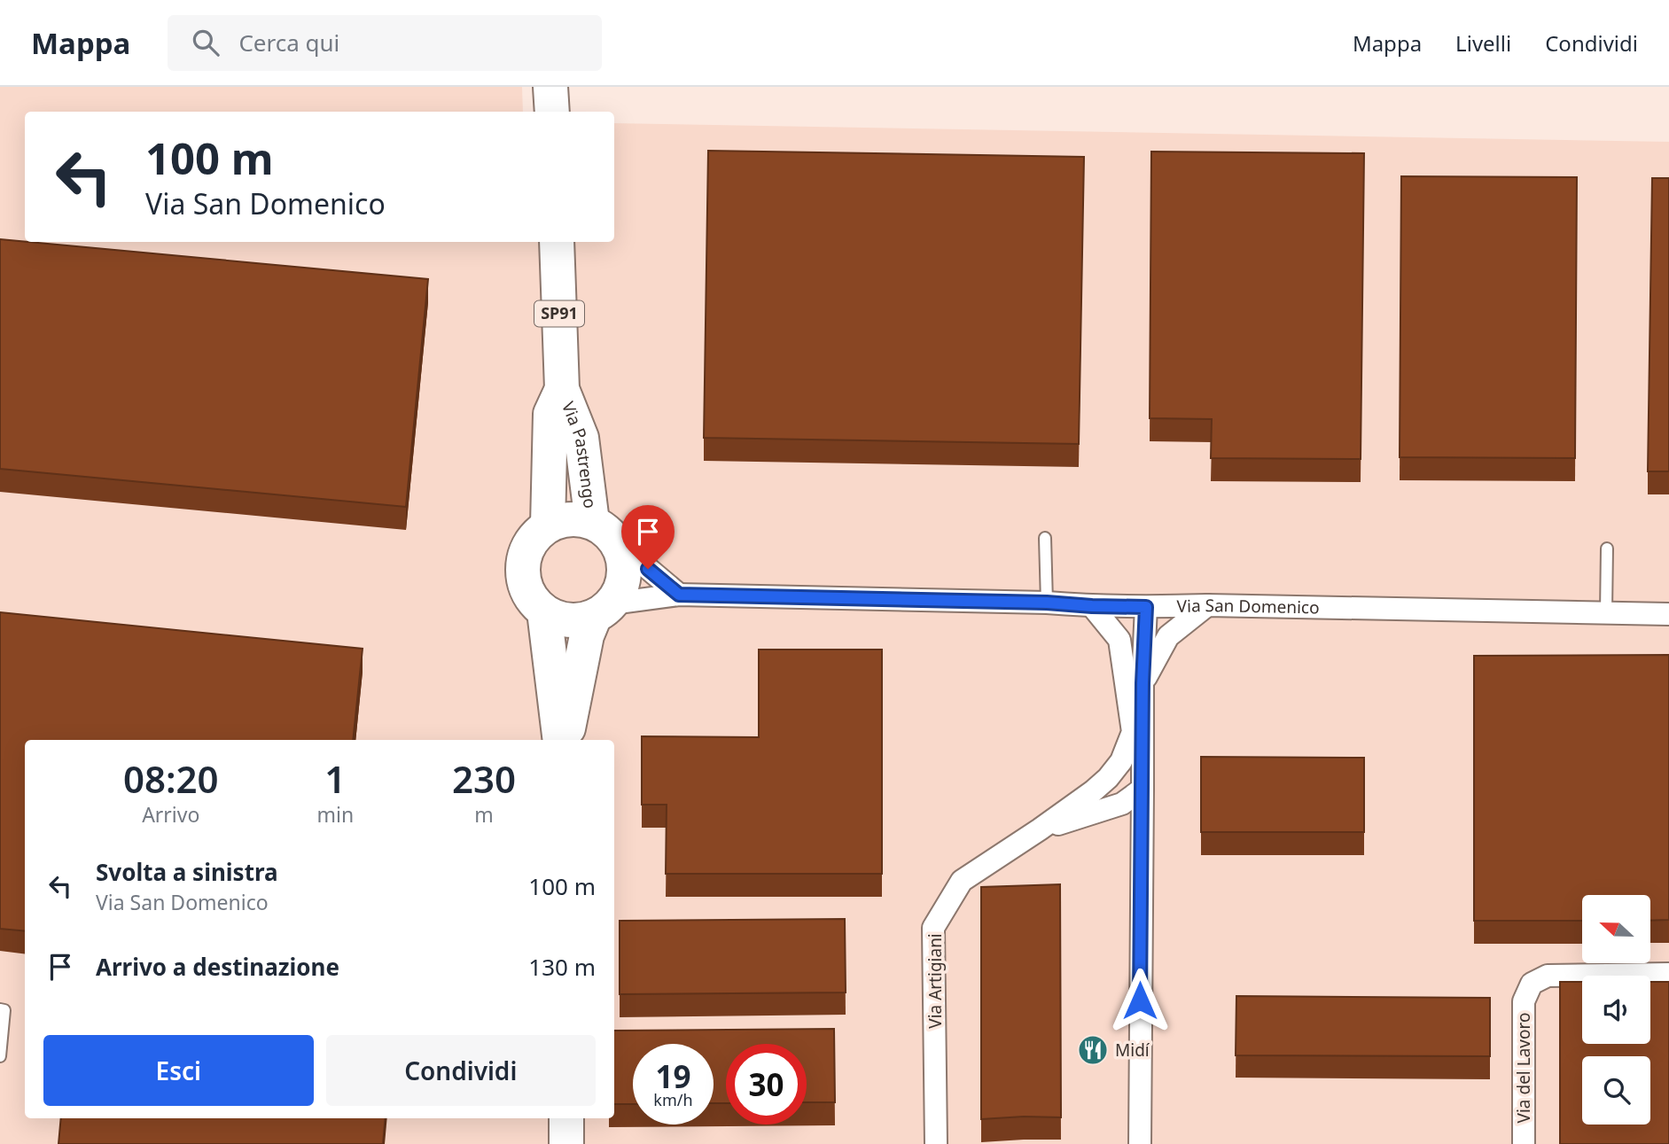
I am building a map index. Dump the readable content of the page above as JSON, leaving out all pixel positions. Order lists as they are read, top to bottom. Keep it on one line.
{"streets":{"main road":["SP91","Via Pastrengo"],"street":["Via San Domenico","Via Artigiani","Via del Lavoro"]},"crossings":[["Via Pastrengo","Via San Domenico"],["Via San Domenico","Via Artigiani"]],"places":{"restaurant":["Midí"]},"north":"left","page":{"header":"Mappa","search":"Cerca qui","nav":["Mappa","Livelli","Condividi"],"turn":["100 m","Via San Domenico"],"eta":["08:20","Arrivo","1","min","230","m"],"list":[{"name":"Svolta a sinistra","note":"Via San Domenico","value":"100 m"},{"name":"Arrivo a destinazione","value":"130 m"}],"buttons":["Esci","Condividi"],"speed":"19 km/h","limit":"30"}}
